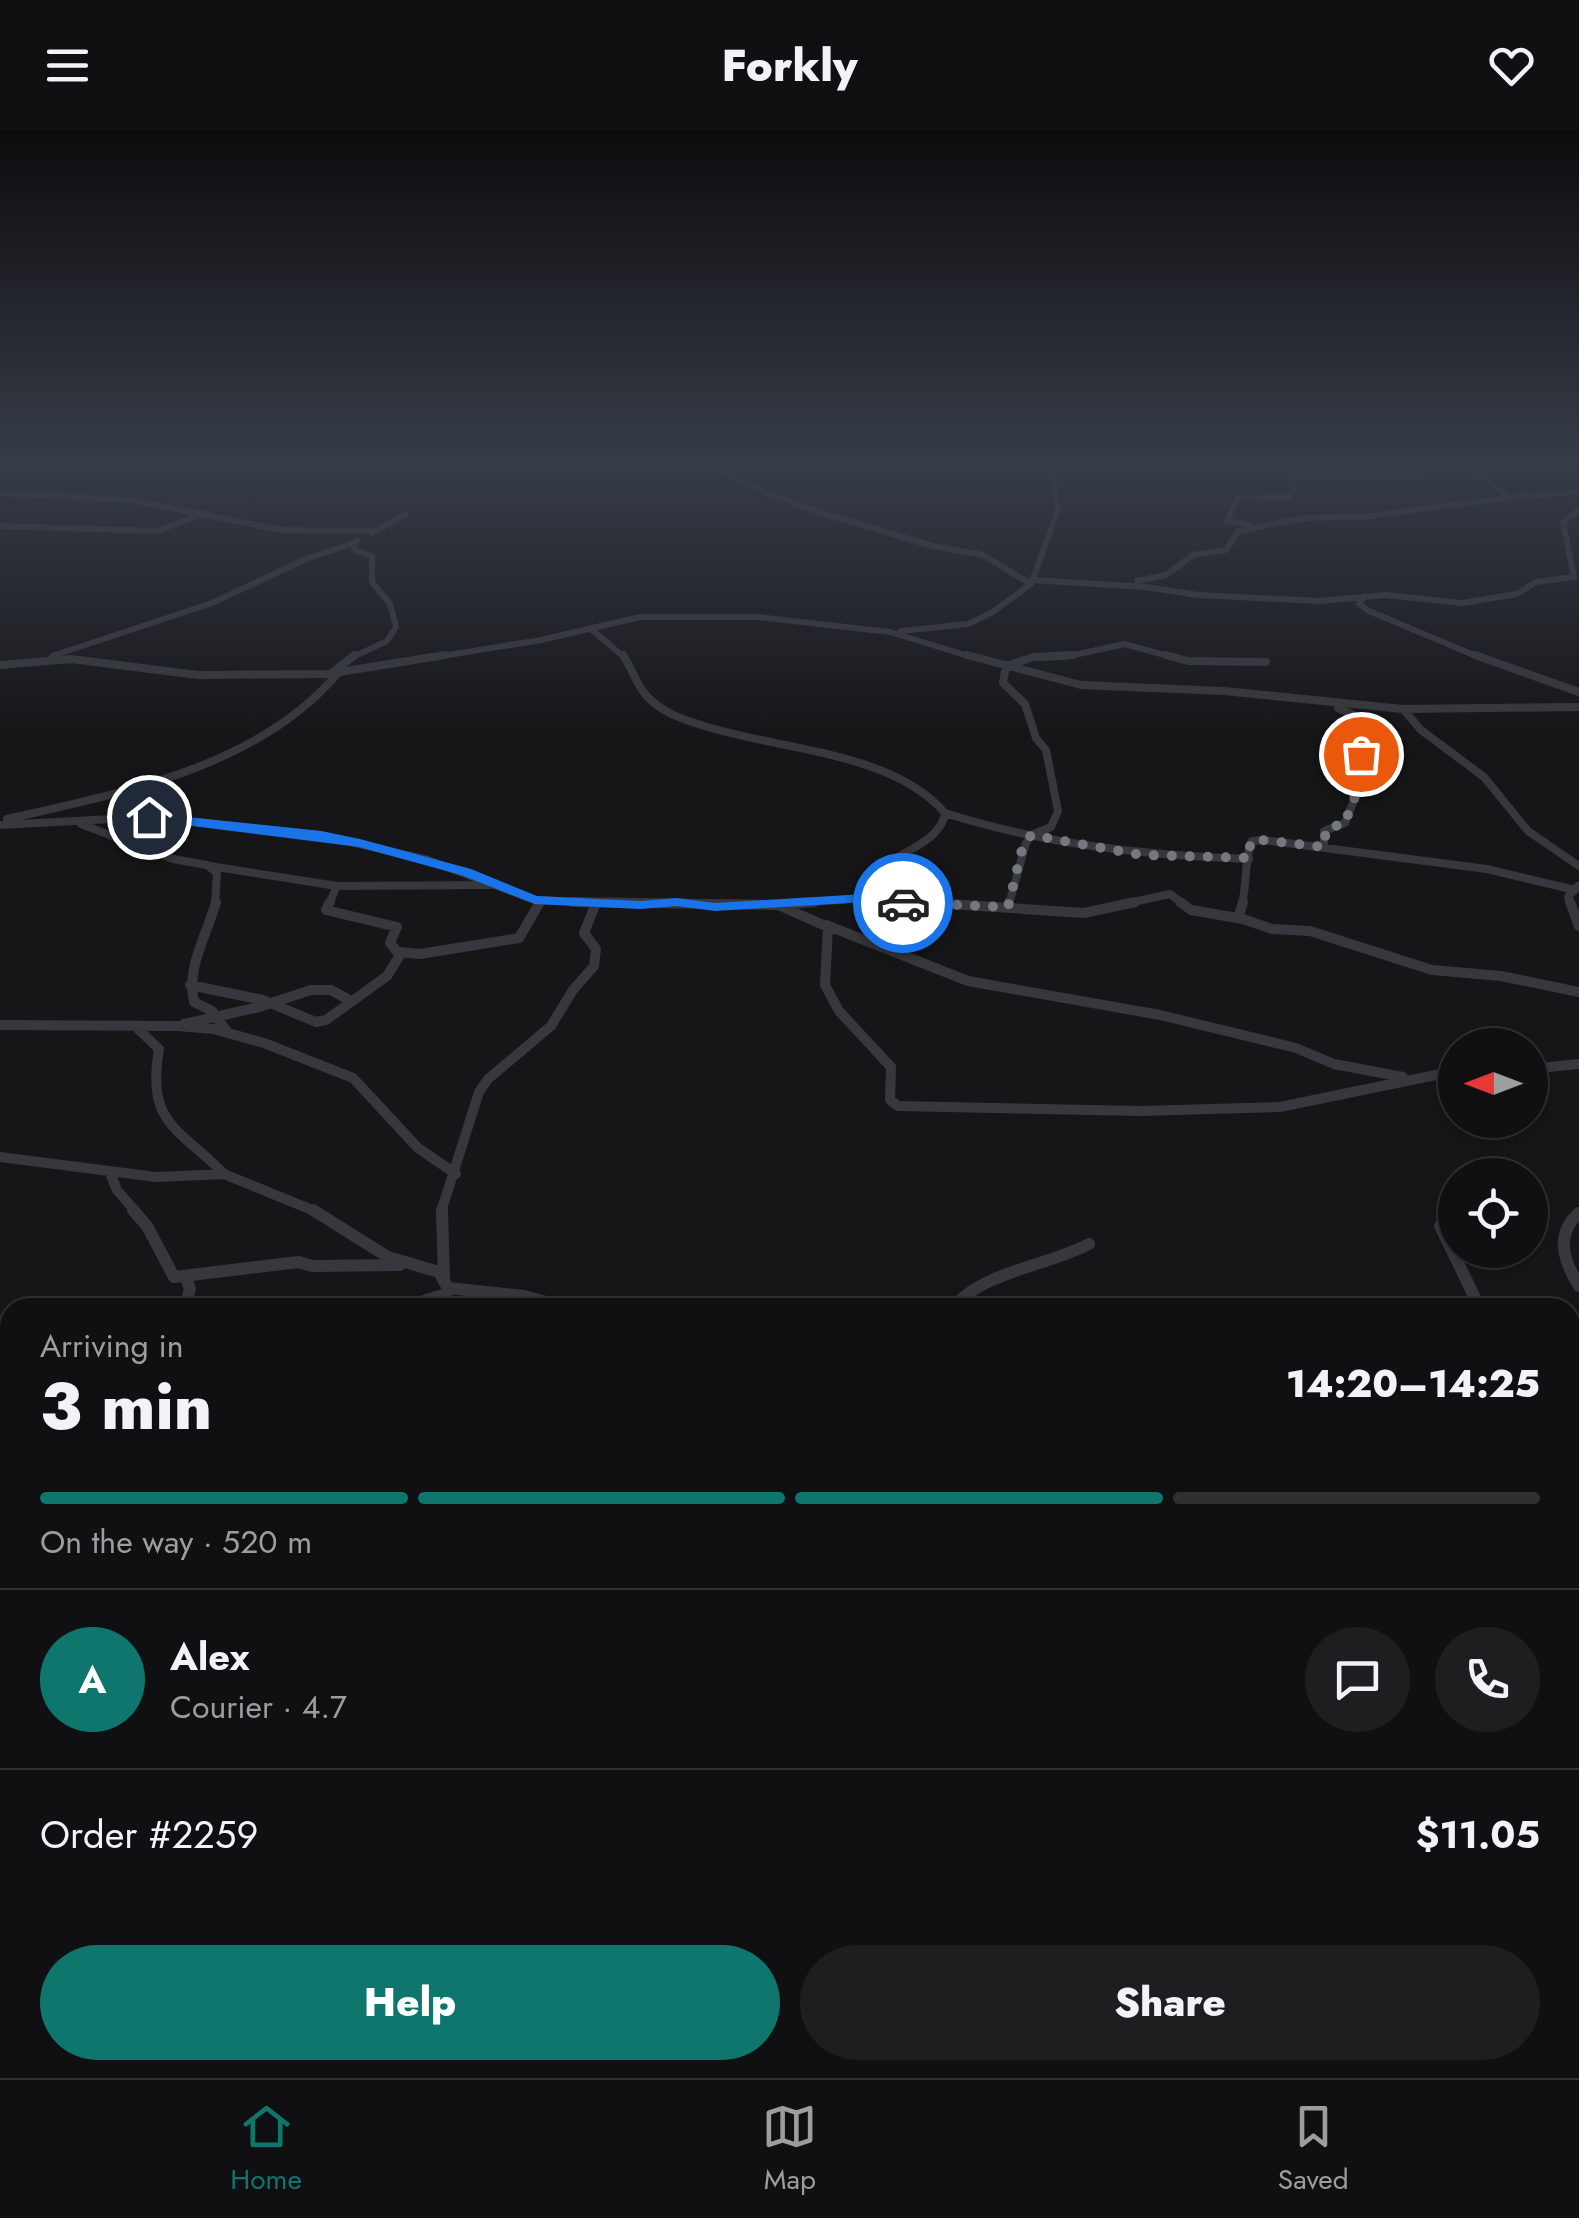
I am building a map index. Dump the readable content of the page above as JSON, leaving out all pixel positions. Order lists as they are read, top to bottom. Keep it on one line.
{"north":"left","page":{"header":"Forkly","heading":["3 min","Arriving in","14:20–14:25"],"panel":["Alex","Courier · 4.7","Order #2259","$11.05"],"bar":"On the way · 520 m","round":"A","buttons":["Help","Share"],"tabs":["Home","Map","Saved"]}}
